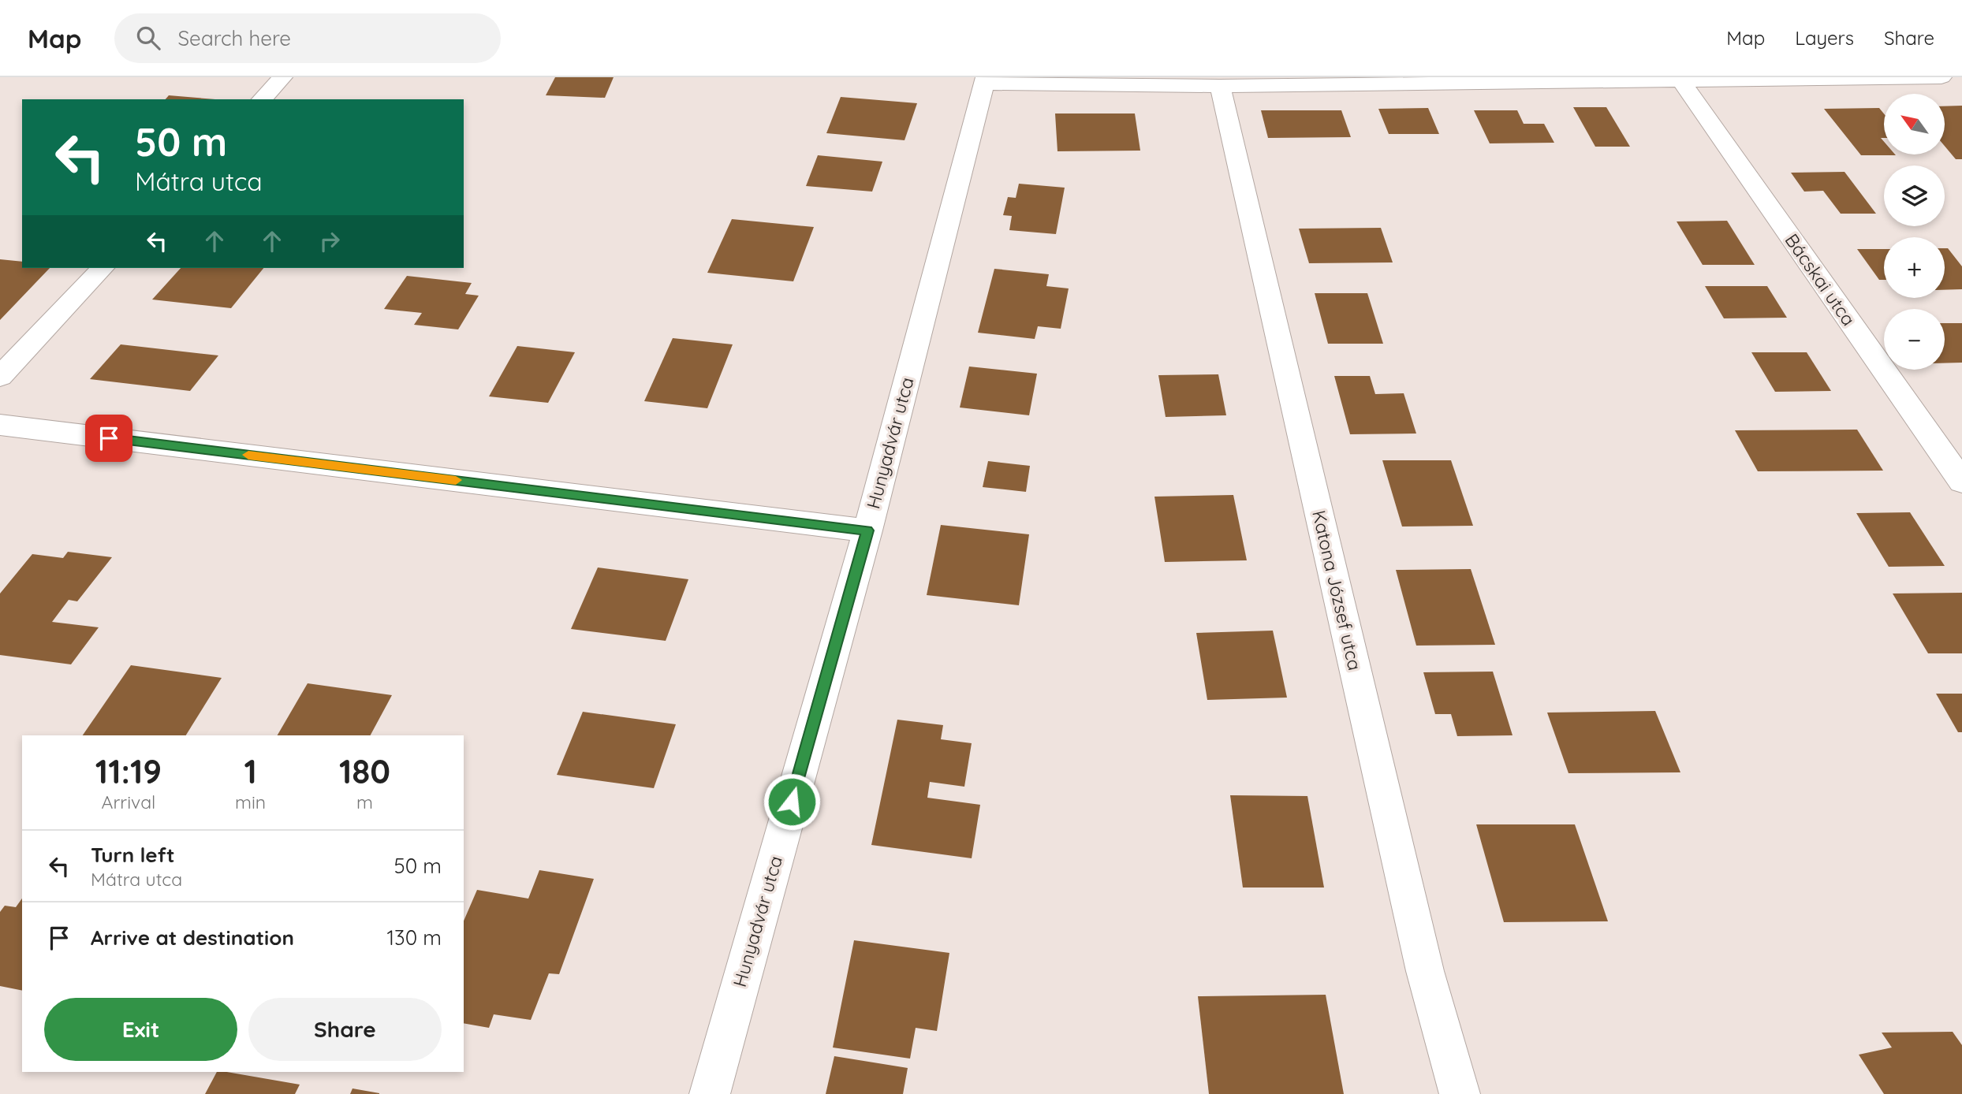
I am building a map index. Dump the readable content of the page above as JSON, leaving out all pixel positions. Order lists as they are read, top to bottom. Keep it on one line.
{"streets":{"street":["Bácskai utca","Hunyadvár utca","Katona József utca"]},"north":"top left","page":{"header":"Map","search":"Search here","nav":["Map","Layers","Share"],"map_buttons":["+","−"],"turn":["50 m","Mátra utca"],"eta":["11:19","Arrival","1","min","180","m"],"list":[{"name":"Turn left","note":"Mátra utca","value":"50 m"},{"name":"Arrive at destination","value":"130 m"}],"buttons":["Exit","Share"]}}
